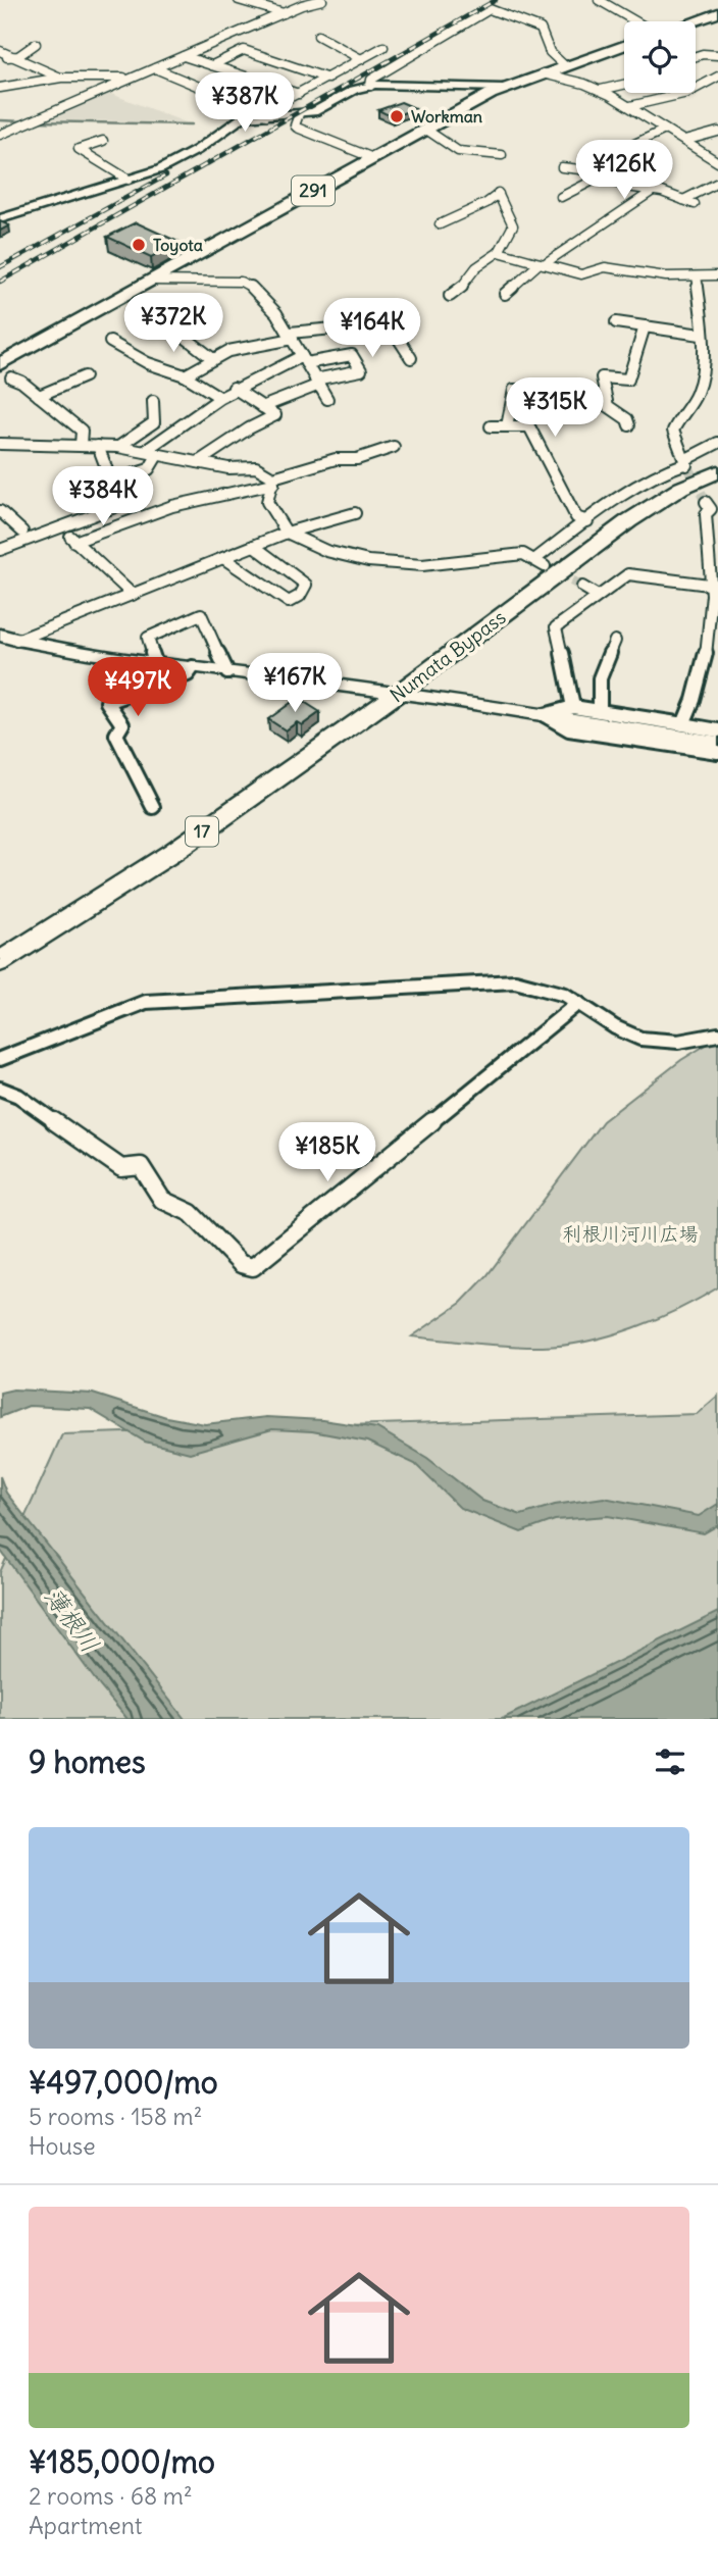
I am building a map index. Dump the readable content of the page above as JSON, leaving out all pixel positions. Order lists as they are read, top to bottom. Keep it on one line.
{"streets":{"highway":["291","Numata Bypass","17"]},"water":["薄根川"],"parks":["利根川河川広場"],"places":["Workman","Toyota"],"page":{"price":["¥387K","¥126K","¥372K","¥164K","¥315K","¥384K","¥167K","¥497K","¥185K"],"heading":"9 homes","list":[{"name":"¥497,000/mo","note":"5 rooms · 158 m² · House"},{"name":"¥185,000/mo","note":"2 rooms · 68 m² · Apartment"}]}}
